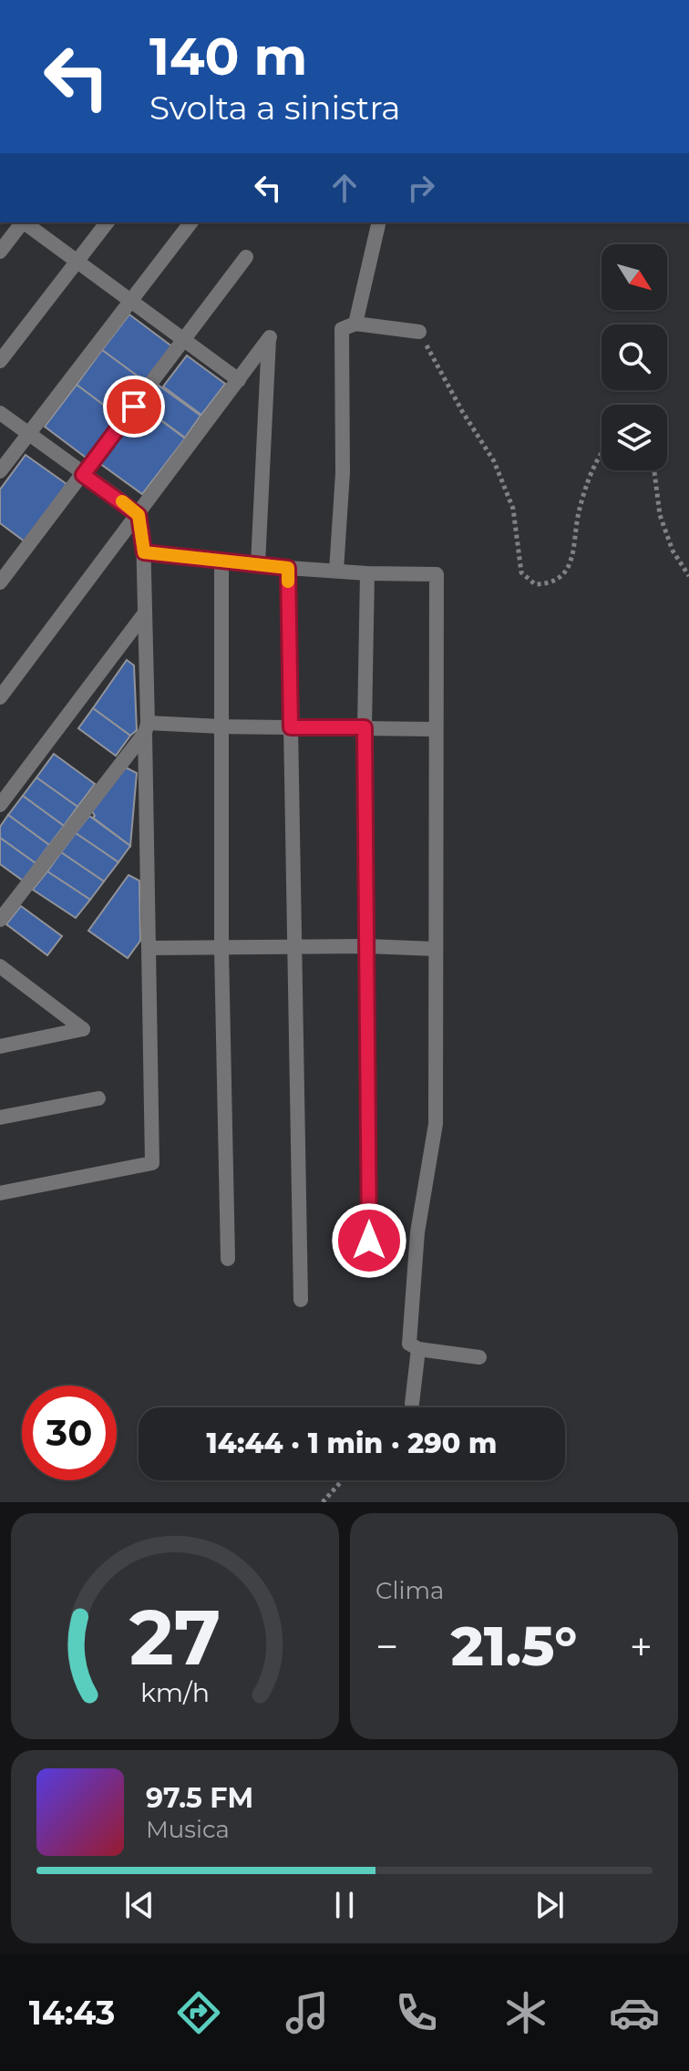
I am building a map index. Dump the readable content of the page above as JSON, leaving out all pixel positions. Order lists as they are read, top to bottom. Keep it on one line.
{"north":"bottom right","page":{"turn":["140 m","Svolta a sinistra"],"limit":"30","trip":"14:44 · 1 min · 290 m","tile":"Clima","heat":["−","21.5°","+"],"song":["97.5 FM","Musica"],"tabs":"14:43","gauge":["27","km/h"]}}
